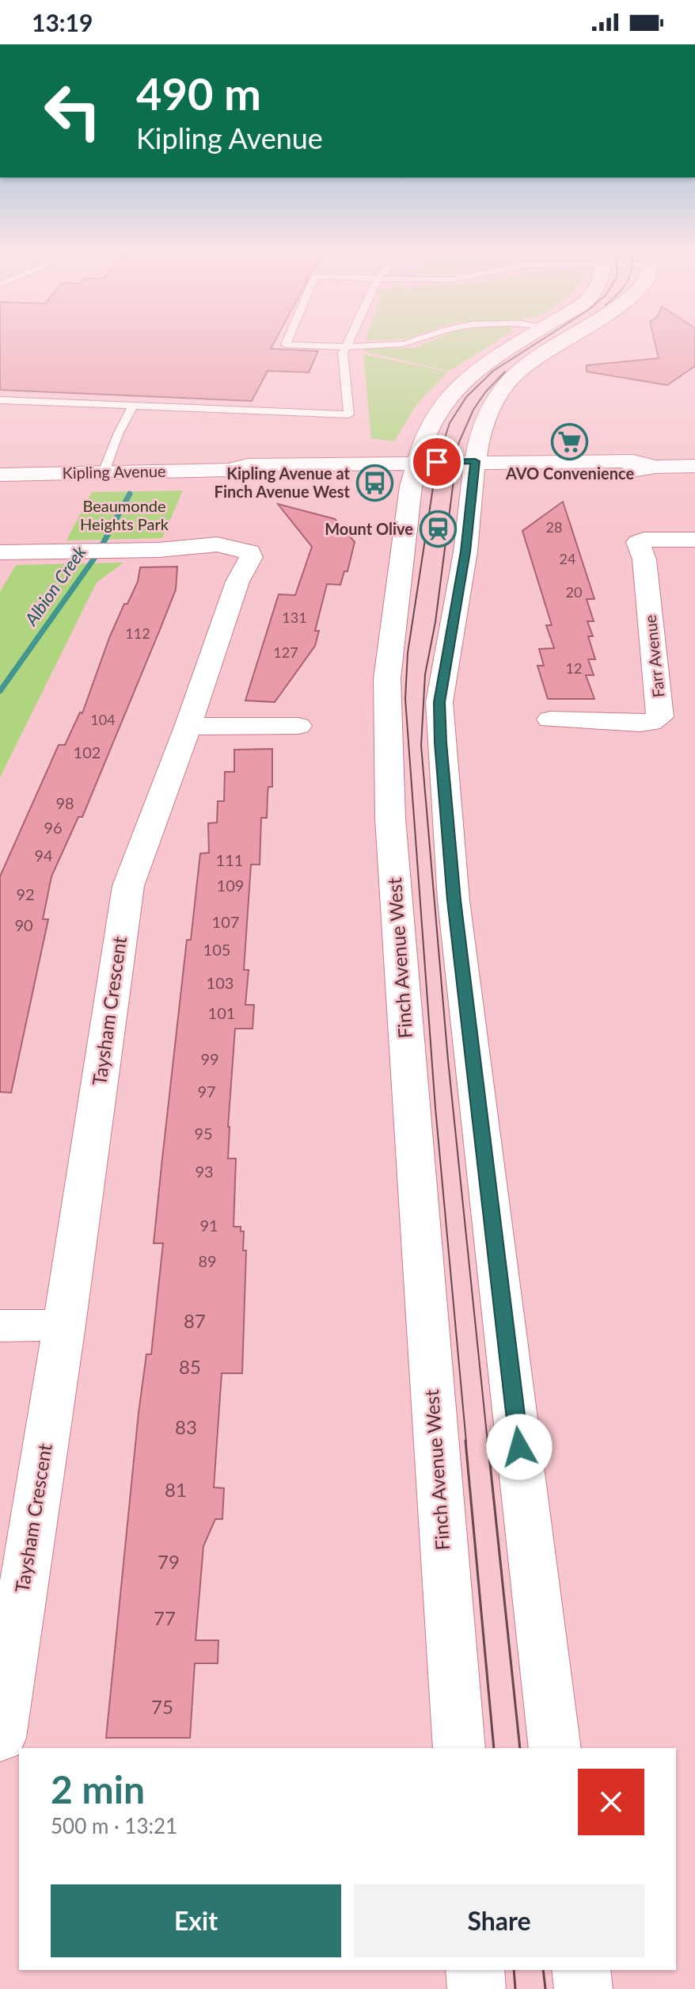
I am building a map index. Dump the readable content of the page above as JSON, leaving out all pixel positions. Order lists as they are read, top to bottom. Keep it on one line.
{"streets":{"main road":["Kipling Avenue","Farr Avenue","Finch Avenue West","Taysham Crescent"]},"crossings":[["Kipling Avenue","Finch Avenue West"]],"water":["Albion Creek"],"parks":["Beaumonde Heights Park"],"places":{"supermarket":["AVO Convenience"],"bus stop":["Kipling Avenue at Finch Avenue West"],"station":["Mount Olive"]},"house_numbers":["28","24","20","131","112","127","12","104","102","98","96","94","111","109","92","107","90","105","103","101","99","97","95","93","91","89","87","85","83","81","79","77","75"],"page":{"status":"13:19","turn":["490 m","Kipling Avenue"],"heading":["2 min","500 m · 13:21"],"buttons":["Exit","Share"]}}
